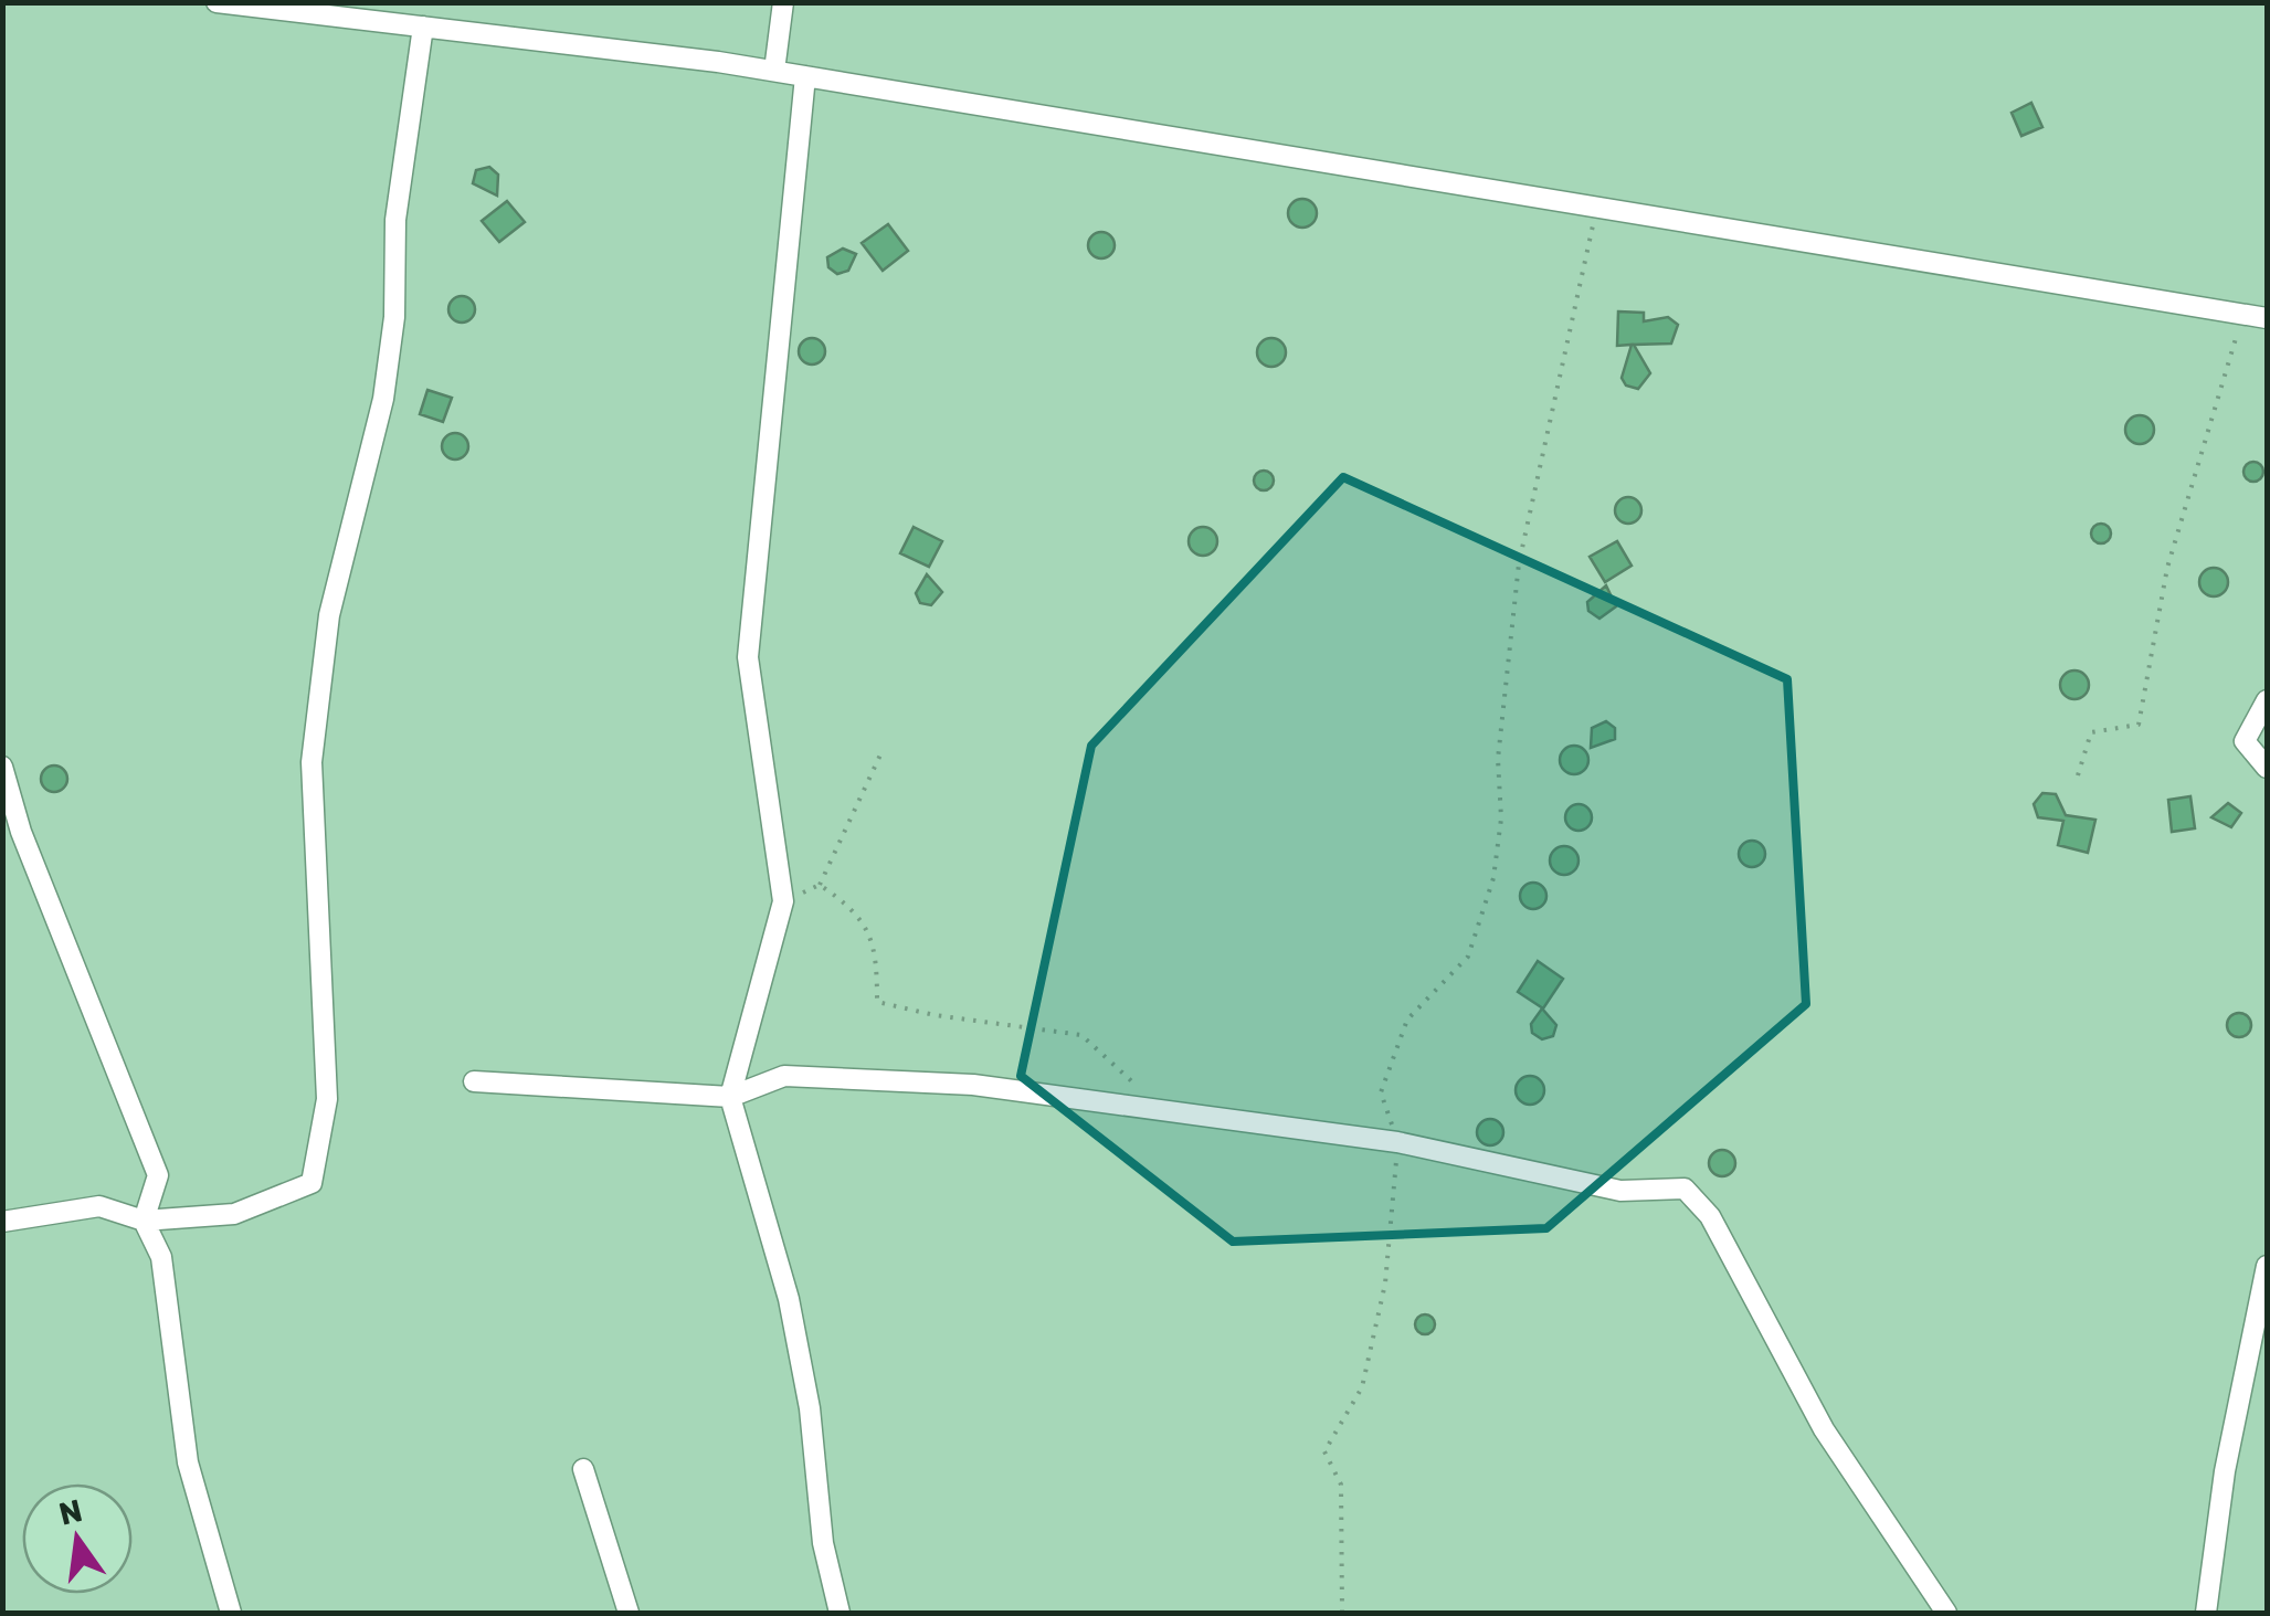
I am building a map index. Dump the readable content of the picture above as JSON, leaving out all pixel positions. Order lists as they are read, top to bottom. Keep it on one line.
{"north":"top"}
